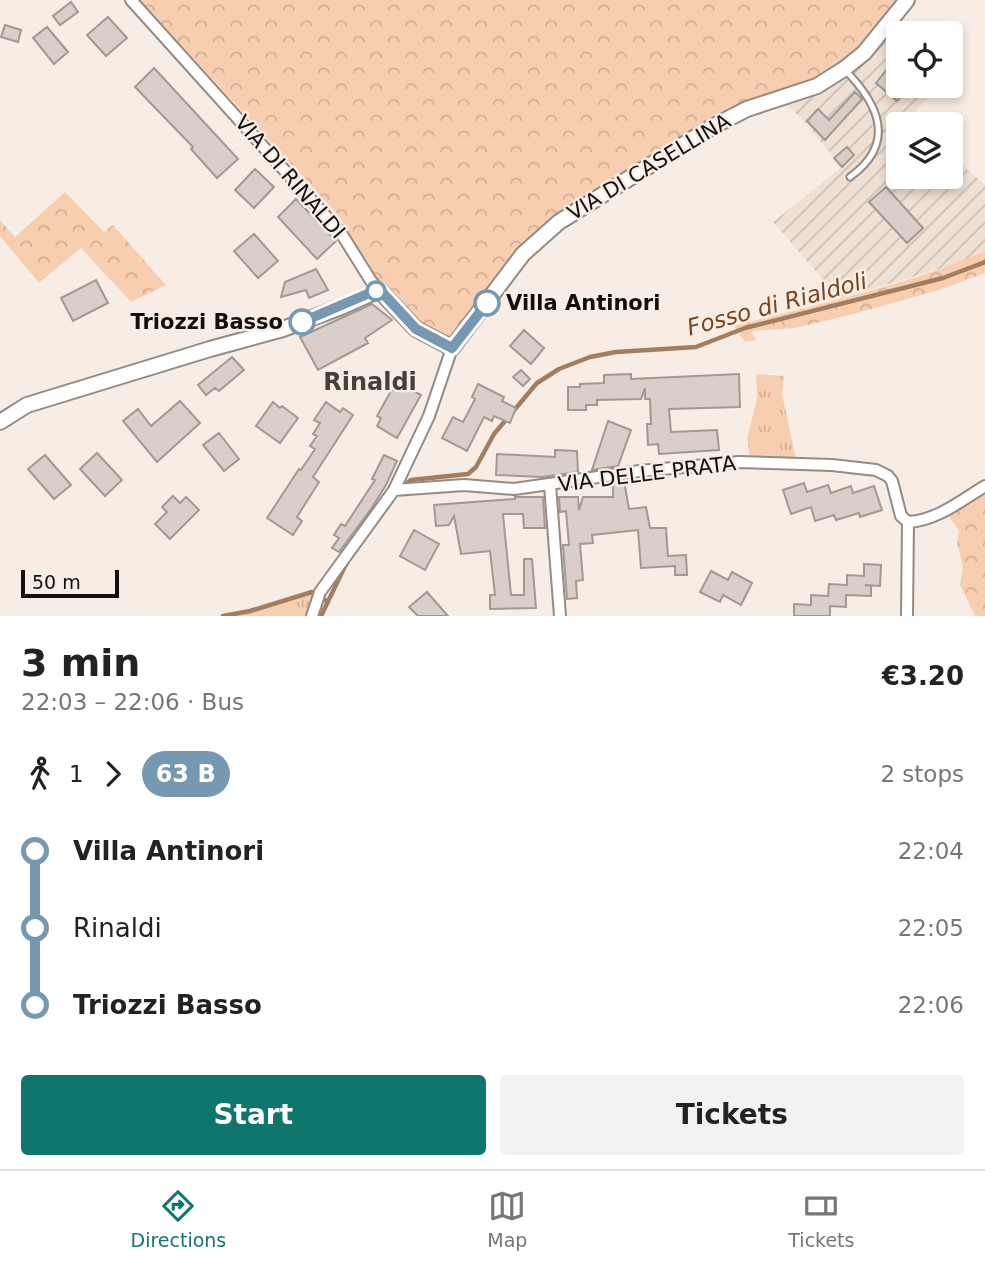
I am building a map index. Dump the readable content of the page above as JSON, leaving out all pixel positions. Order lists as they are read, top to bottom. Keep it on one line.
{"streets":{"street":["VIA DI CASELLINA","VIA DI RINALDI","VIA DELLE PRATA"]},"crossings":[["VIA DI CASELLINA","VIA DI RINALDI"]],"districts":["Rinaldi"],"water":["Fosso di Rialdoli"],"places":["Villa Antinori","Triozzi Basso"],"scale_bar":"50 m","page":{"scale":"50 m","heading":["3 min","22:03 – 22:06 · Bus","€3.20"],"legs":["1","63 B","2 stops"],"list":[{"name":"Villa Antinori","value":"22:04"},{"name":"Rinaldi","value":"22:05"},{"name":"Triozzi Basso","value":"22:06"}],"buttons":["Start","Tickets"],"tabs":["Directions","Map","Tickets"]}}
